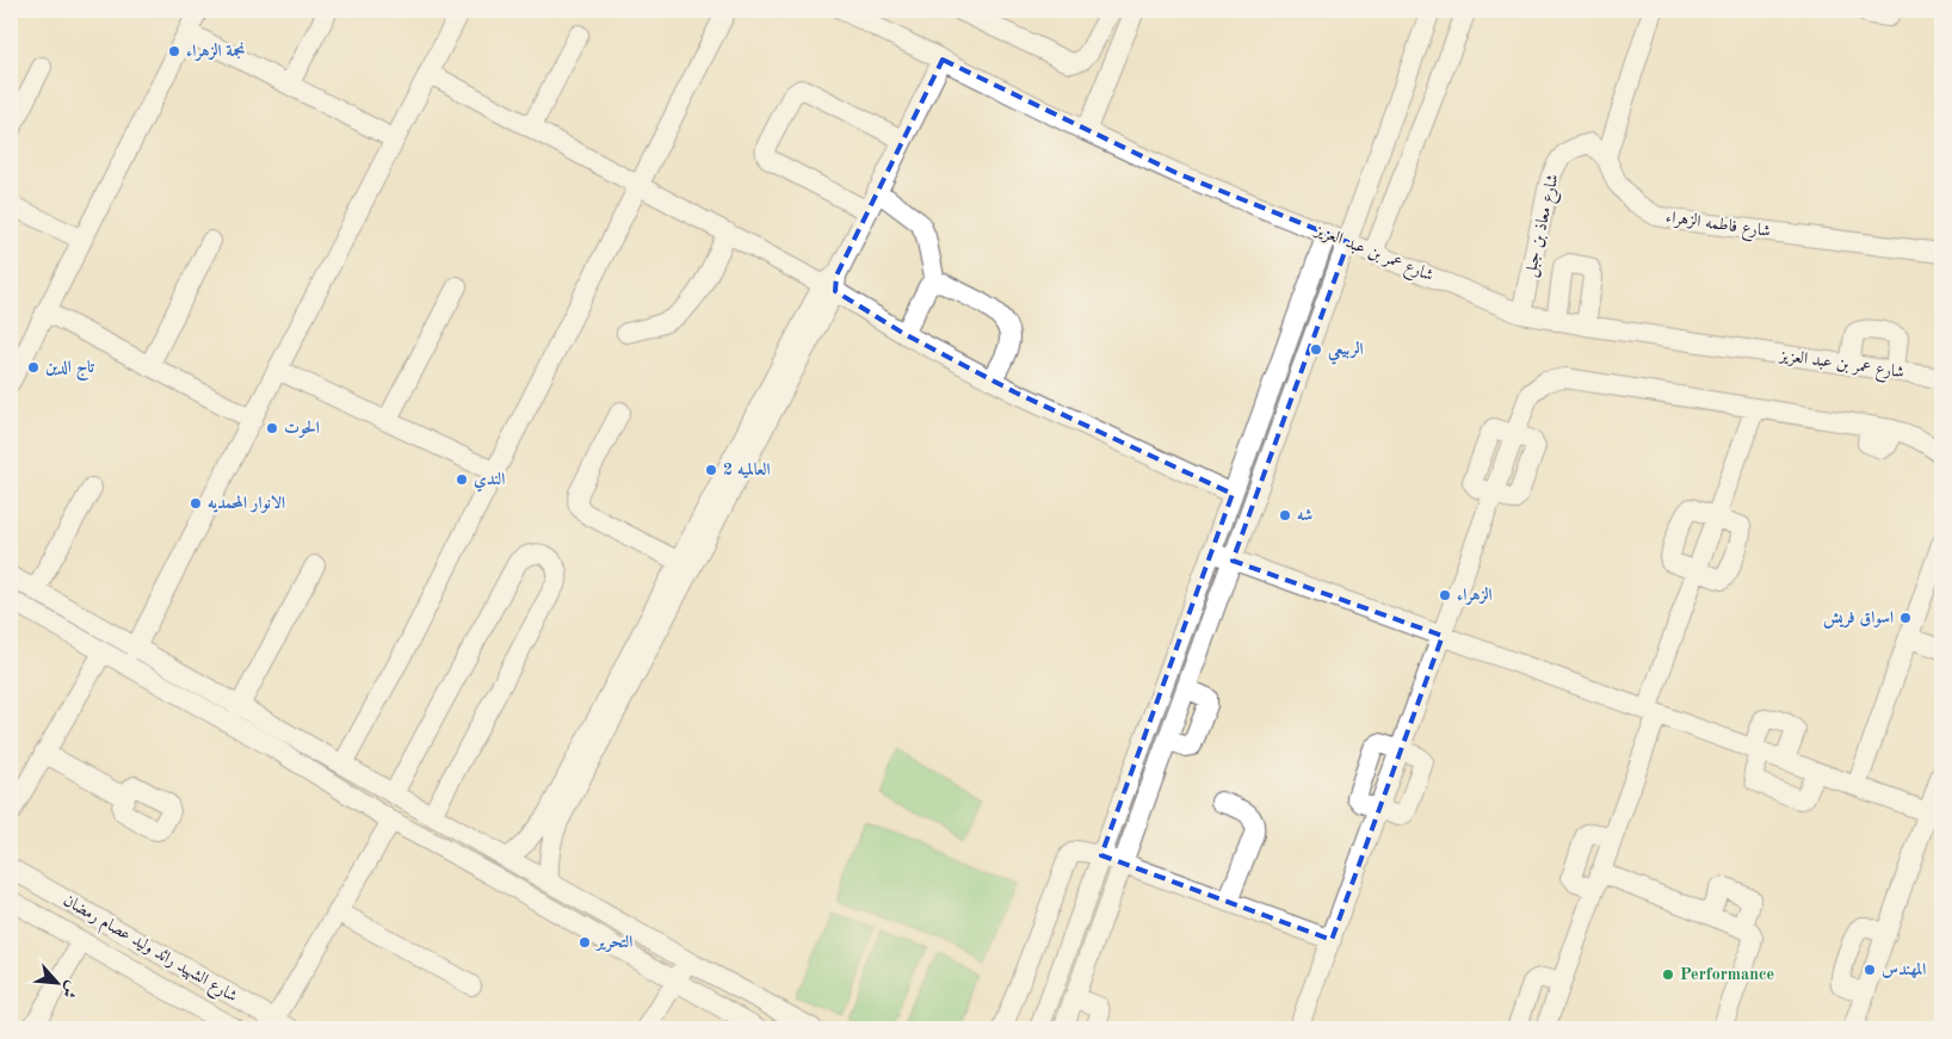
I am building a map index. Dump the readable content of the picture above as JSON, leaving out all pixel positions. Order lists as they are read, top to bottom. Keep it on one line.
{"streets":{"street":["شارع فاطمه الزهراء","شارع معاذ بن جبل","شارع عمر بن عبد العزيز","شارع الشهيد رائد وليد عصام رمضان"]},"crossings":[["شارع فاطمه الزهراء","شارع معاذ بن جبل"],["شارع معاذ بن جبل","شارع عمر بن عبد العزيز"]],"places":["نجمة الزهراء","الربيعي","تاج الدين","الحوت","العالميه 2","الندي","الانوار المحمديه","شه","الزهراء","اسواق فريش","التحرير","المهندس","Performance"],"north":"bottom right"}
